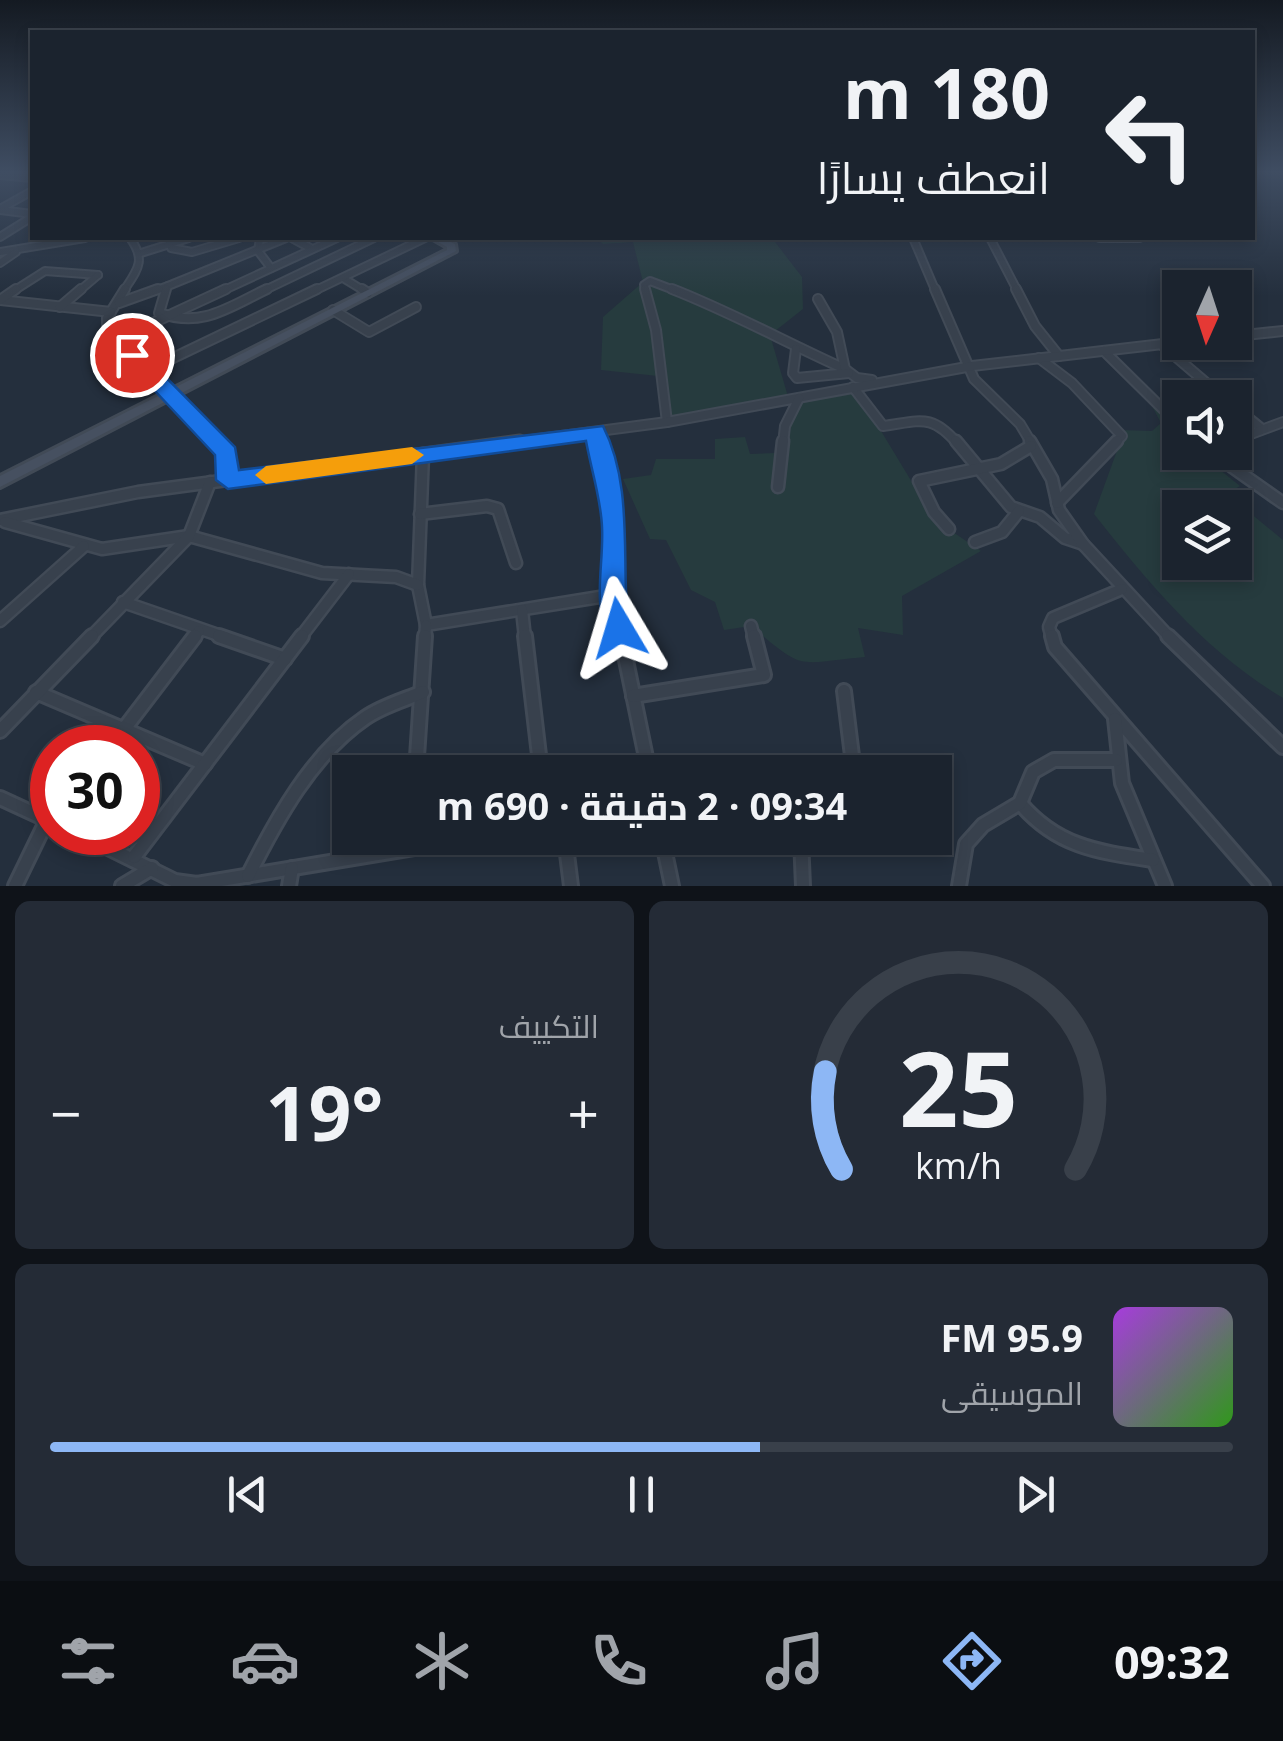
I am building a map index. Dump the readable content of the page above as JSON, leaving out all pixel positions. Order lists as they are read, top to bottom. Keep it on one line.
{"north":"bottom","page":{"turn":["180 m","انعطف يسارًا"],"limit":"30","trip":"09:34 · 2 دقيقة · 690 m","tile":"التكييف","heat":["−","19°","+"],"song":["95.9 FM","الموسيقى"],"tabs":"09:32","gauge":["25","km/h"]}}
